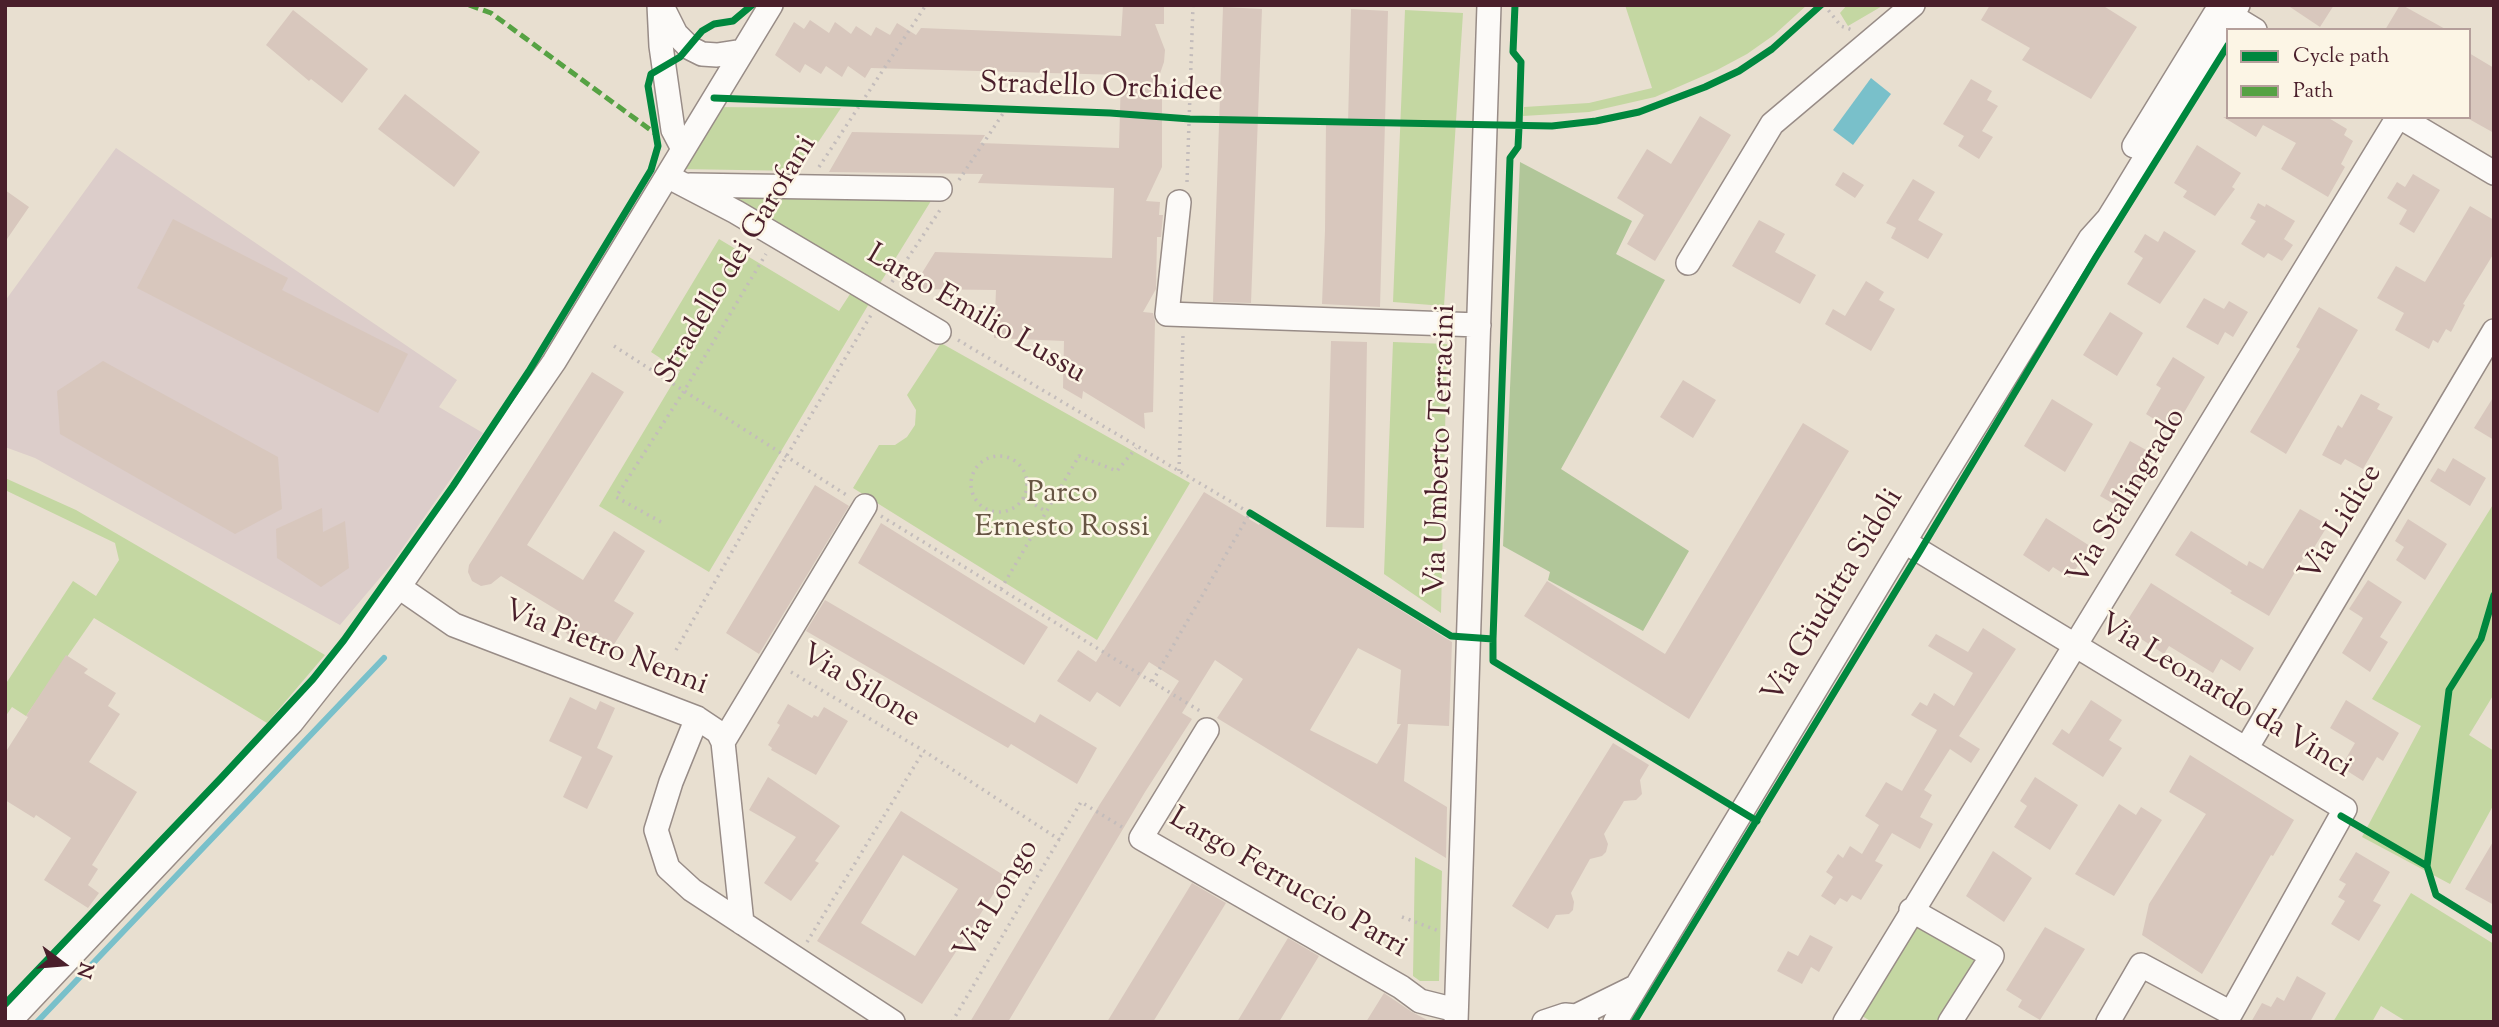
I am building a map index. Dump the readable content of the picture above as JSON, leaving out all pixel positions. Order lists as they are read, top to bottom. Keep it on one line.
{"streets":{"street":["Largo Emilio Lussu","Via Umberto Terracini","Via Stalingrado","Via Lidice","Via Giuditta Sidoli","Via Pietro Nenni","Via Leonardo da Vinci","Largo Ferruccio Parri"],"path":["Stradello dei Garofani","Via Silone","Via Longo"],"cycle path":["Stradello Orchidee"]},"crossings":[["Stradello dei Garofani","Largo Emilio Lussu"],["Via Umberto Terracini","Largo Ferruccio Parri"],["Via Stalingrado","Via Leonardo da Vinci"],["Via Lidice","Via Leonardo da Vinci"],["Via Giuditta Sidoli","Via Leonardo da Vinci"],["Via Silone","Via Longo"],["Largo Ferruccio Parri","Via Longo"]],"parks":["Parco Ernesto Rossi"],"legend":["Cycle path","Path"],"north":"right"}
